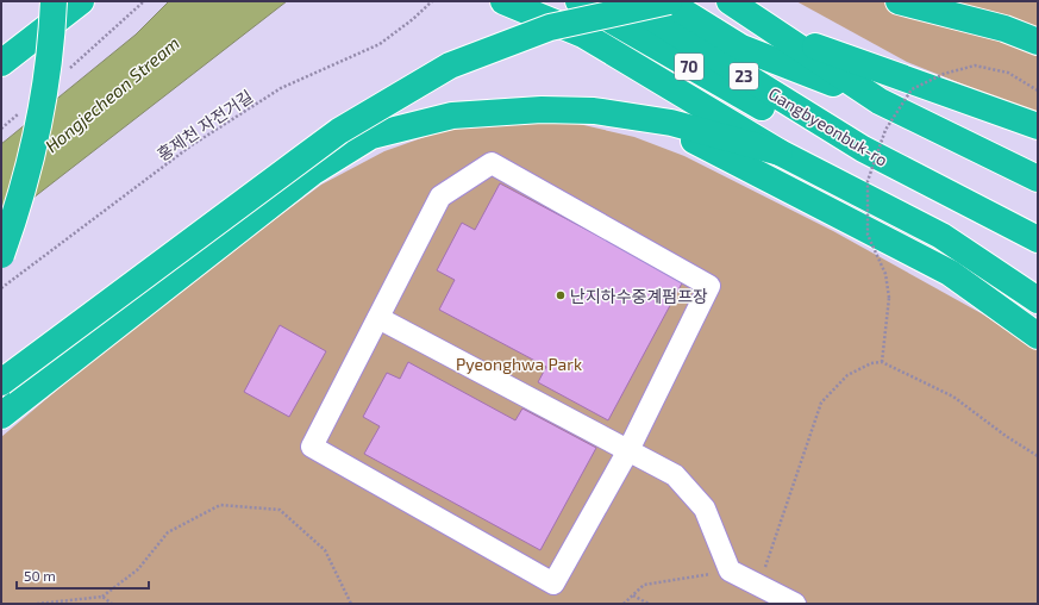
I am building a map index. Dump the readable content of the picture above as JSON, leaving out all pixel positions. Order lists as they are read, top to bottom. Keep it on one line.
{"streets":{"highway":["70","23","Gangbyeonbuk-ro"],"path":["홍제천 자전거길"]},"crossings":[["70","Gangbyeonbuk-ro"]],"water":["Hongjecheon Stream"],"parks":["Pyeonghwa Park"],"places":["난지하수중계펌프장"],"scale_bar":"50 m"}
